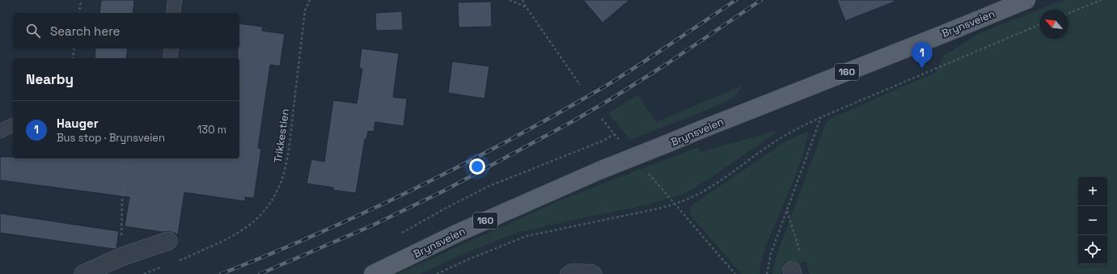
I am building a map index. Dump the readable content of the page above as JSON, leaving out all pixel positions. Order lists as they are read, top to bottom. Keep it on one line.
{"streets":{"main road":["Brynsveien","160"],"path":["Trikkestien"]},"north":"top left","page":{"search":"Search here","pins":"1","heading":"Nearby","list":[{"mark":"1","name":"Hauger","note":"Bus stop · Brynsveien","value":"130 m"}],"map_buttons":["+","−"]}}
